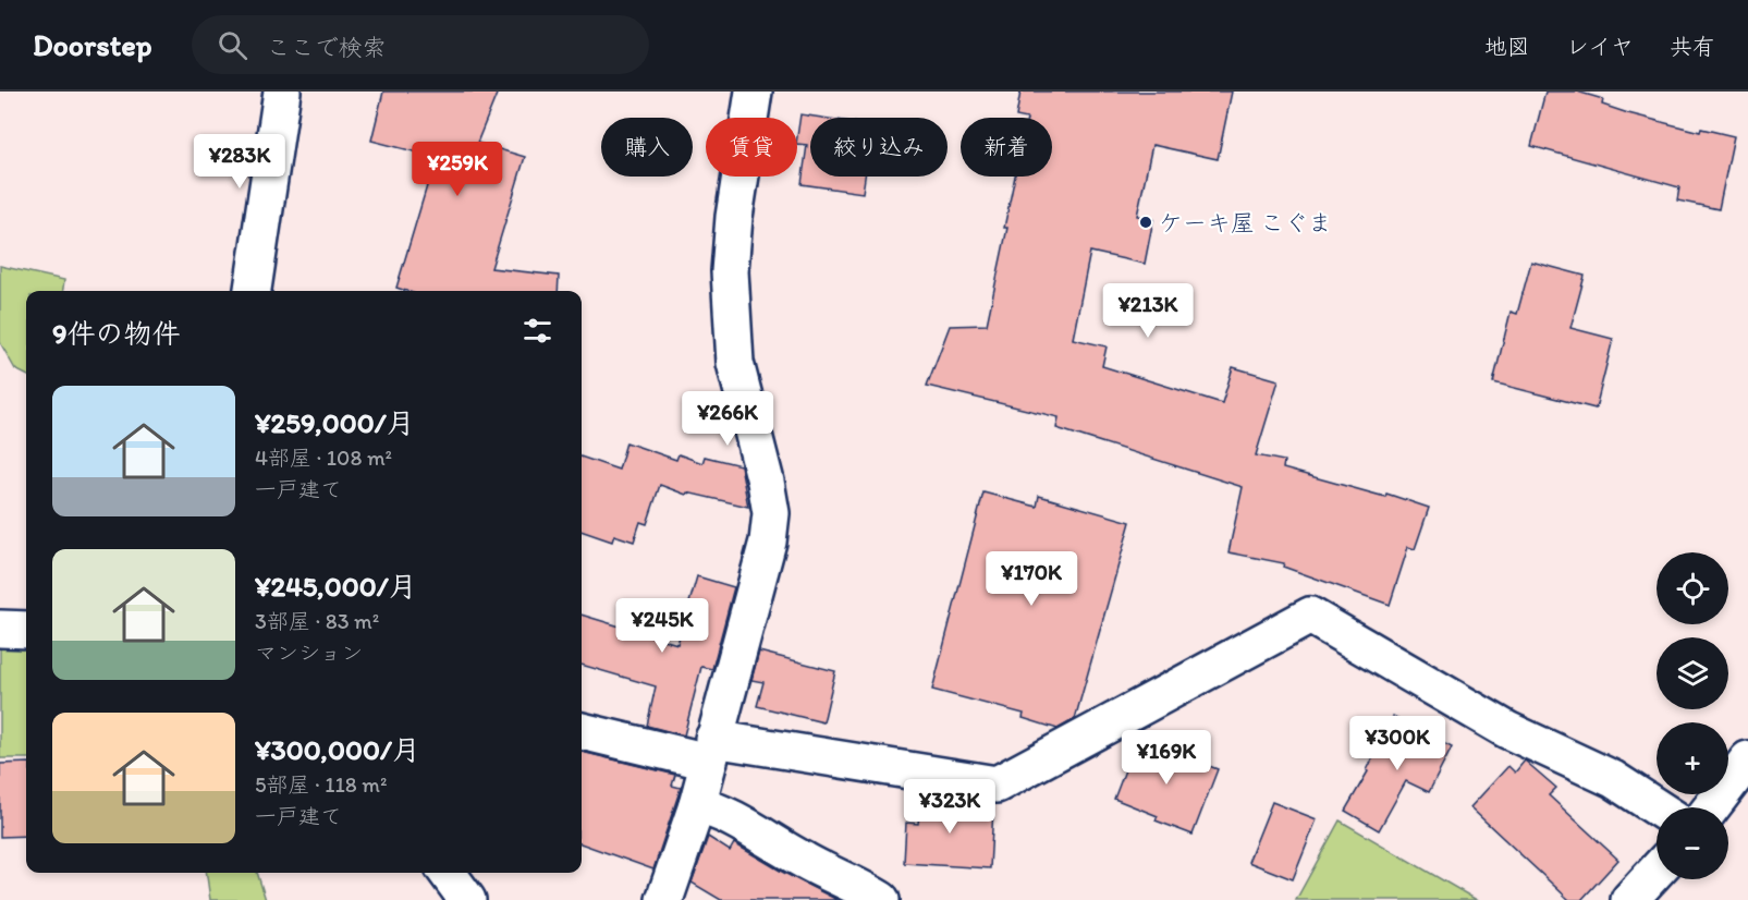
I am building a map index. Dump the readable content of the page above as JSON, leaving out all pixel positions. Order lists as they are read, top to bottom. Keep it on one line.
{"places":["ケーキ屋 こぐま"],"page":{"header":"Doorstep","search":"ここで検索","nav":["地図","レイヤ","共有"],"chip":["購入","賃貸","絞り込み","新着"],"price":["¥283K","¥259K","¥213K","¥266K","¥170K","¥245K","¥300K","¥169K","¥323K"],"heading":"9件の物件","list":[{"name":"¥259,000/月","note":"4部屋 · 108 m² · 一戸建て"},{"name":"¥245,000/月","note":"3部屋 · 83 m² · マンション"},{"name":"¥300,000/月","note":"5部屋 · 118 m² · 一戸建て"}],"map_buttons":["+","−"]}}
